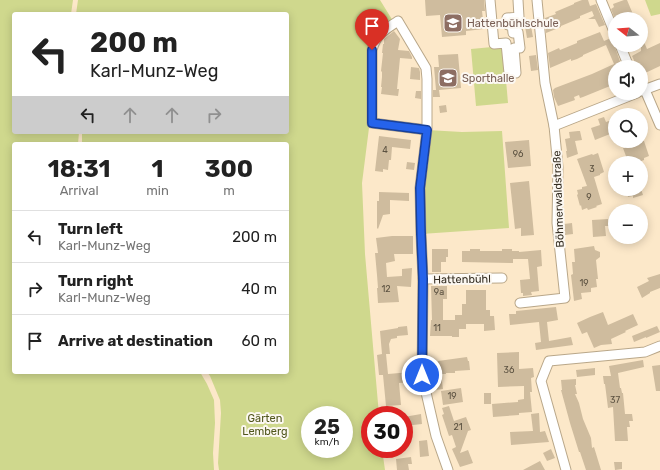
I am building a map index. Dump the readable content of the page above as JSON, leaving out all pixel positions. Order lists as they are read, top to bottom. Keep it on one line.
{"streets":{"street":["Böhmerwaldstraße","Hattenbühl"]},"parks":["Gärten Lemberg"],"places":{"school or university":["Hattenbühlschule","Sporthalle"]},"house_numbers":["4","96","3","9","19","12","9a","11","36","19","37","21"],"north":"left","page":{"map_buttons":["+","−"],"turn":["200 m","Karl-Munz-Weg"],"eta":["18:31","Arrival","1","min","300","m"],"list":[{"name":"Turn left","note":"Karl-Munz-Weg","value":"200 m"},{"name":"Turn right","note":"Karl-Munz-Weg","value":"40 m"},{"name":"Arrive at destination","value":"60 m"}],"speed":"25 km/h","limit":"30"}}
